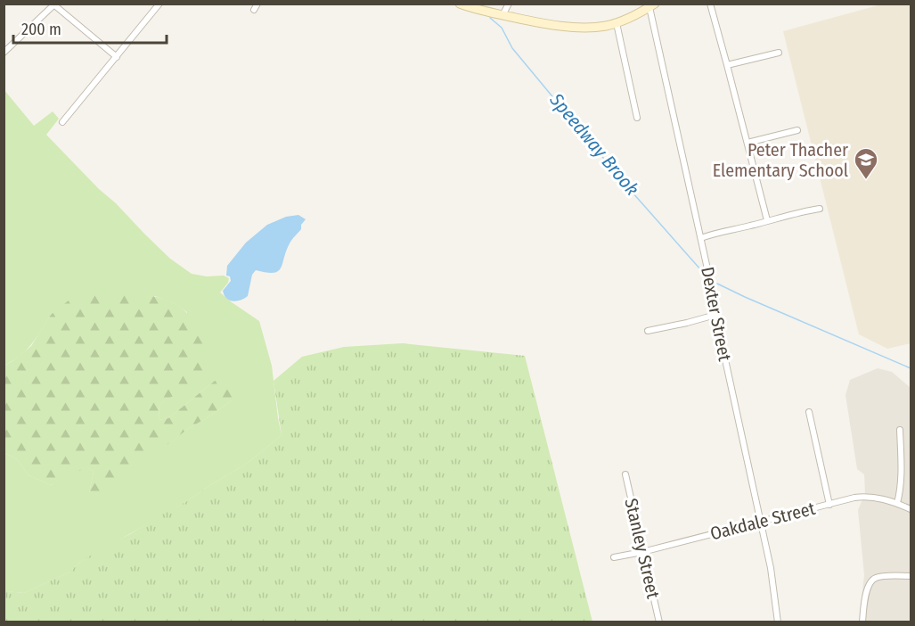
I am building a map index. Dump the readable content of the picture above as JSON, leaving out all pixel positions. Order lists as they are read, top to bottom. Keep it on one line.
{"streets":{"street":["Dexter Street","Oakdale Street","Stanley Street"]},"crossings":[["Dexter Street","Oakdale Street"],["Oakdale Street","Stanley Street"]],"water":["Speedway Brook"],"places":{"school or university":["Peter Thacher Elementary School"]},"scale_bar":"200 m"}
